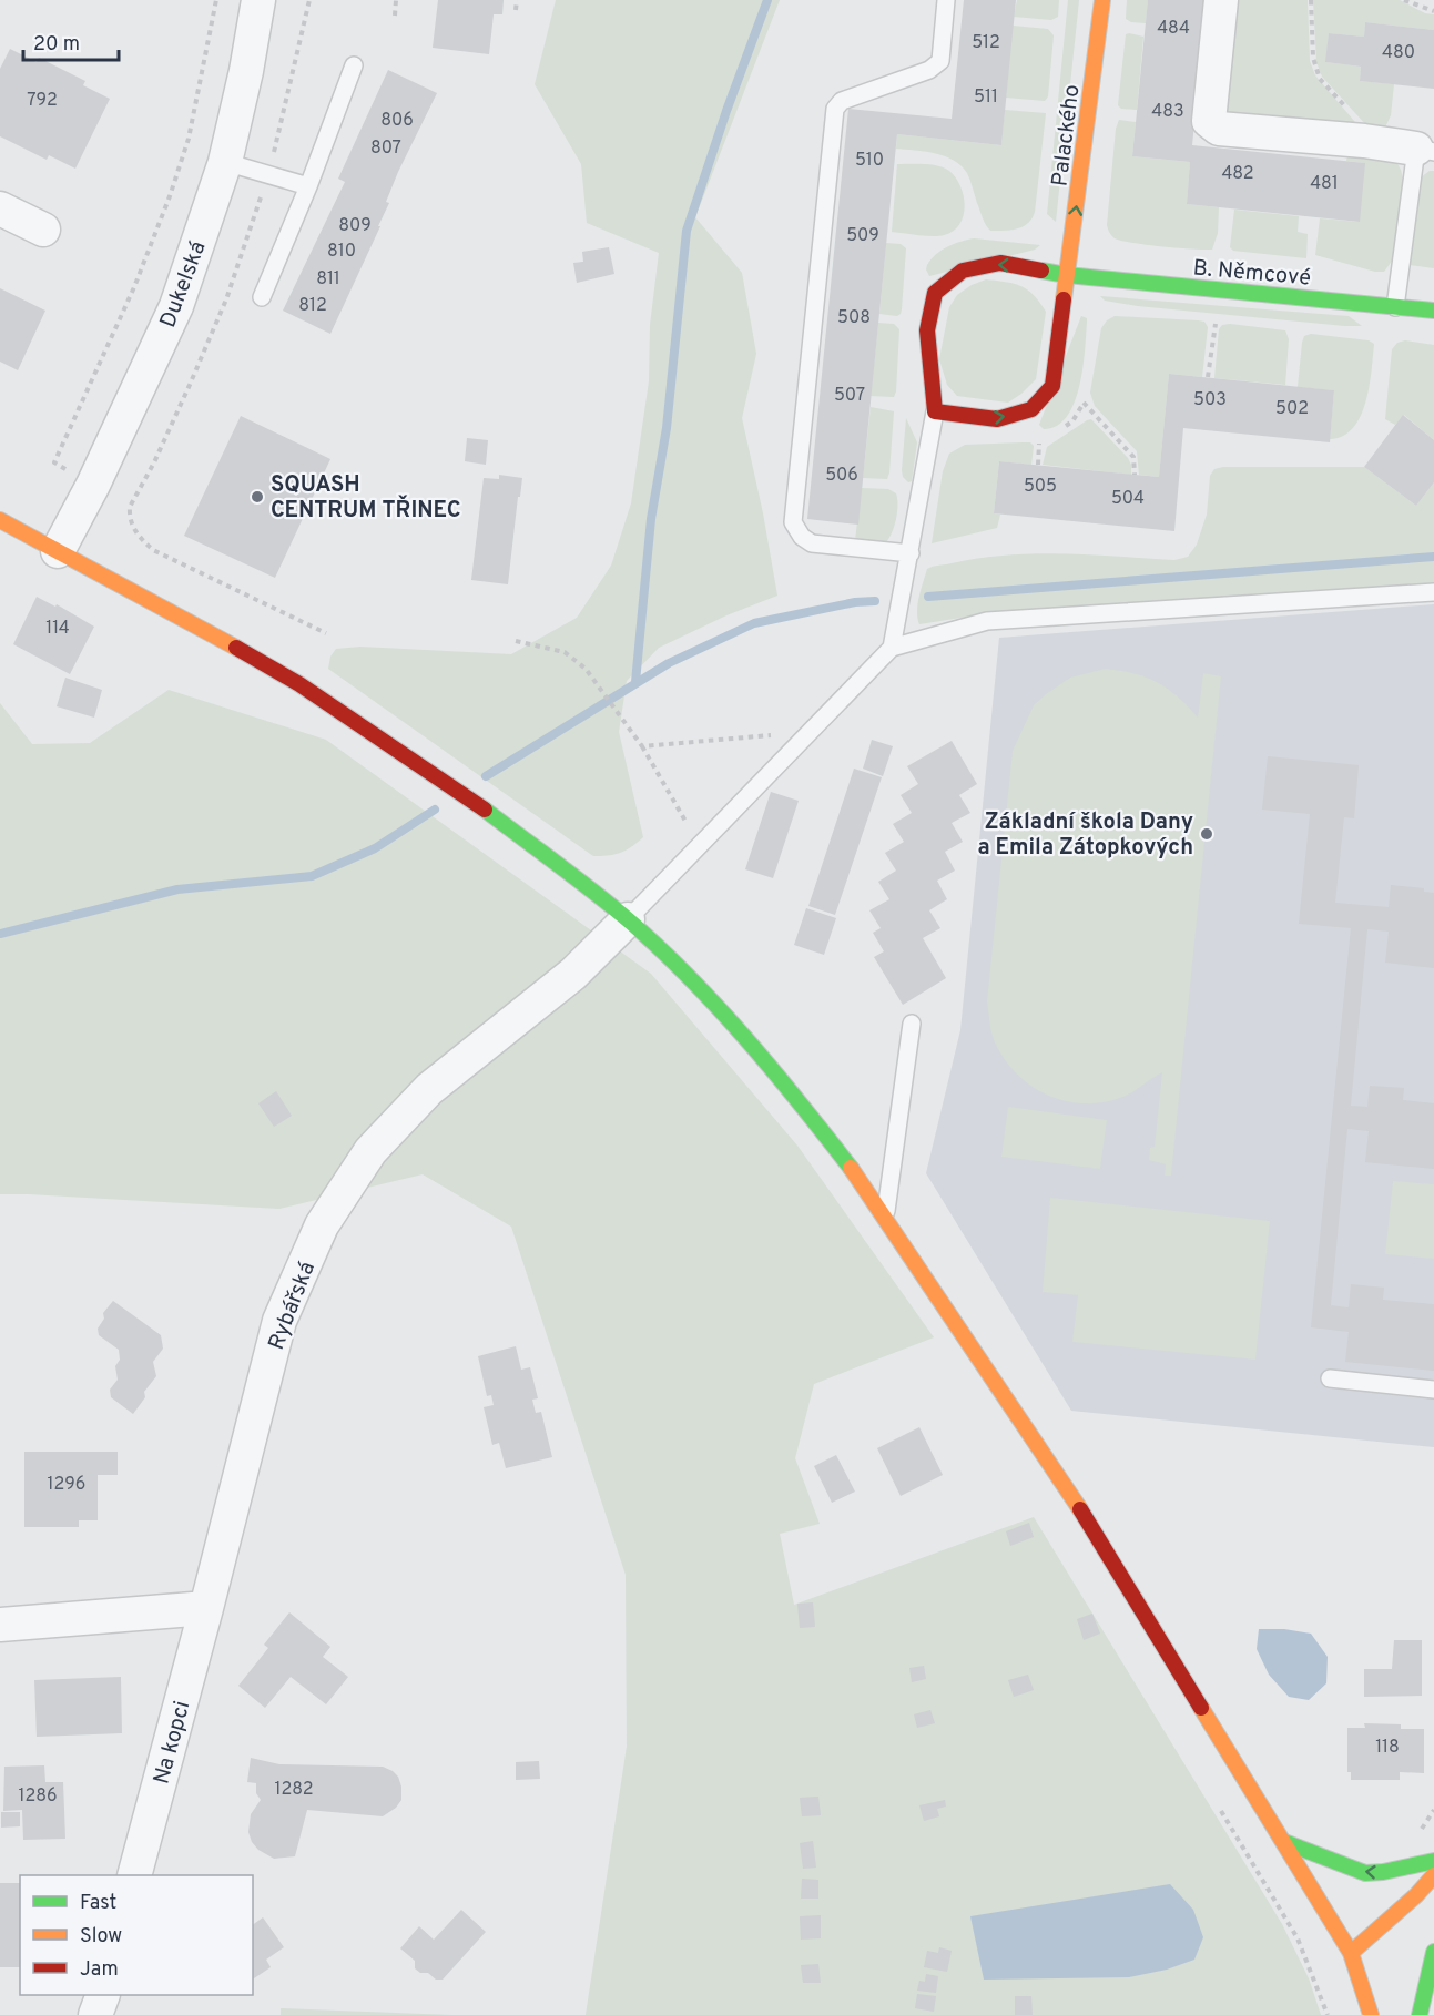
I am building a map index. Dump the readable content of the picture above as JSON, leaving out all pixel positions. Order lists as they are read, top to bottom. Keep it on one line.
{"streets":{"main road":["Palackého","B. Němcové"],"street":["Dukelská","Rybářská","Na kopci"]},"crossings":[["Palackého","B. Němcové"],["Rybářská","Na kopci"]],"one_way":["Palackého"],"places":["SQUASH CENTRUM TŘINEC","Základní škola Dany a Emila Zátopkových"],"house_numbers":["484","512","480","511","792","483","806","807","510","482","481","809","509","810","811","812","508","507","503","502","506","505","504","114","1296","118","1282","1286"],"legend":["Fast","Slow","Jam"],"scale_bar":"20 m"}
